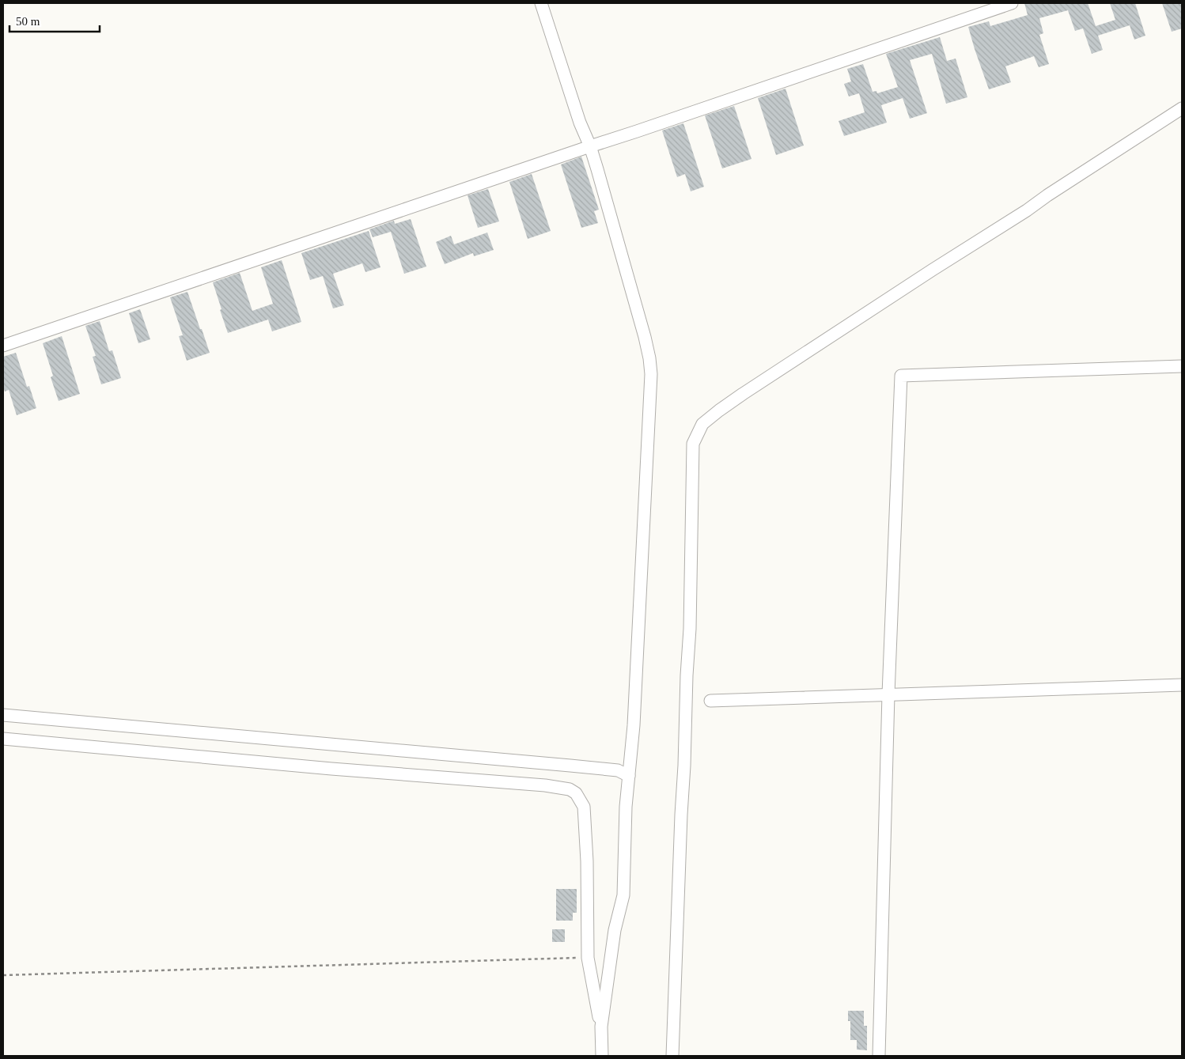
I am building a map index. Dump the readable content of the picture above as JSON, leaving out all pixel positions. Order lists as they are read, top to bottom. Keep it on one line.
{"scale_bar":"50 m"}
